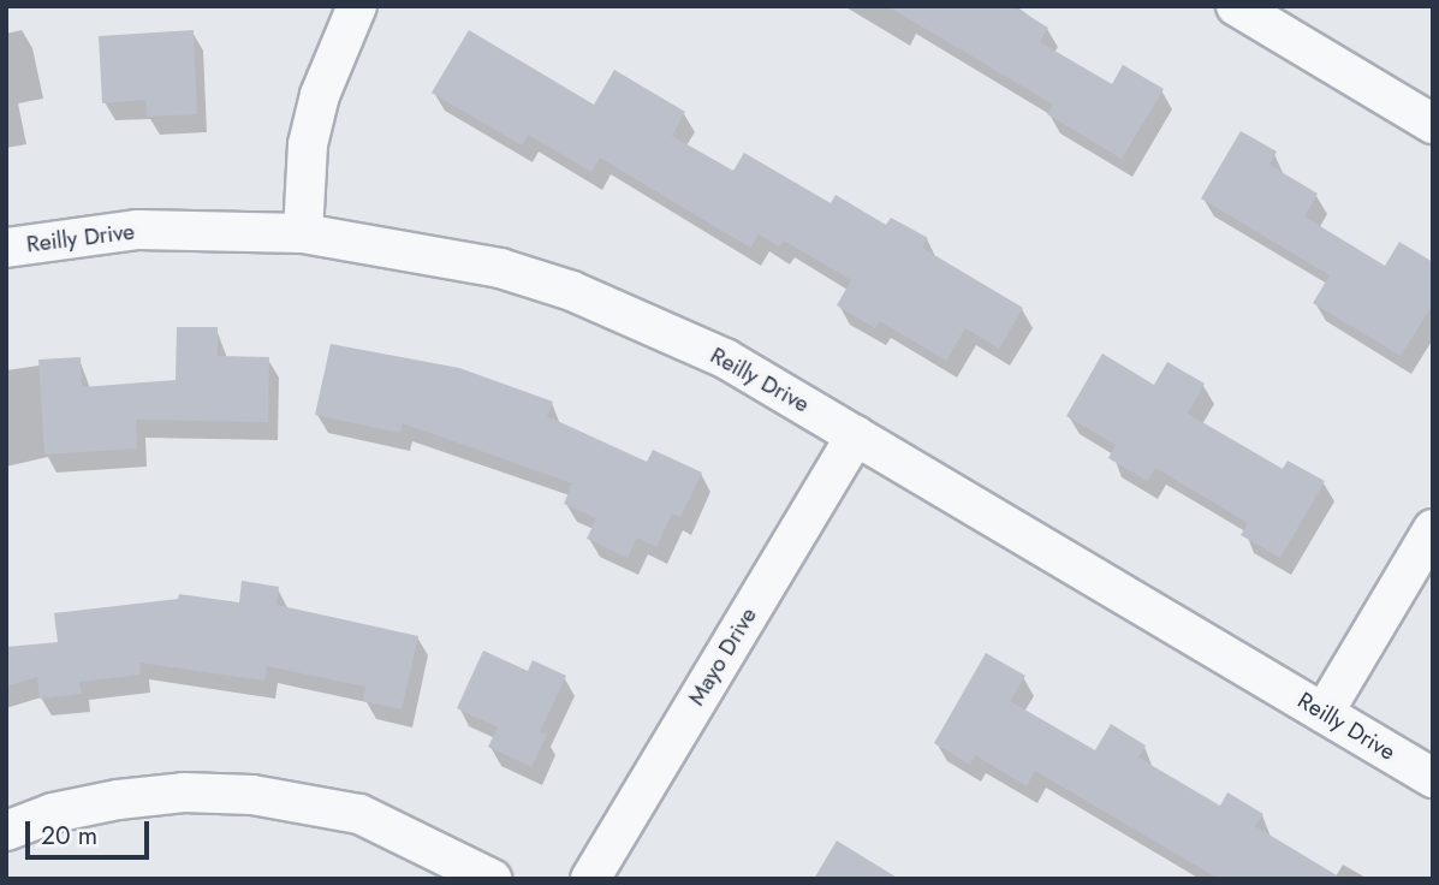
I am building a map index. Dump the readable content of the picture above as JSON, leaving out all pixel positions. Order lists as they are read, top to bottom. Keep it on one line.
{"streets":{"street":["Reilly Drive","Mayo Drive"]},"crossings":[["Reilly Drive","Mayo Drive"]],"scale_bar":"20 m"}
